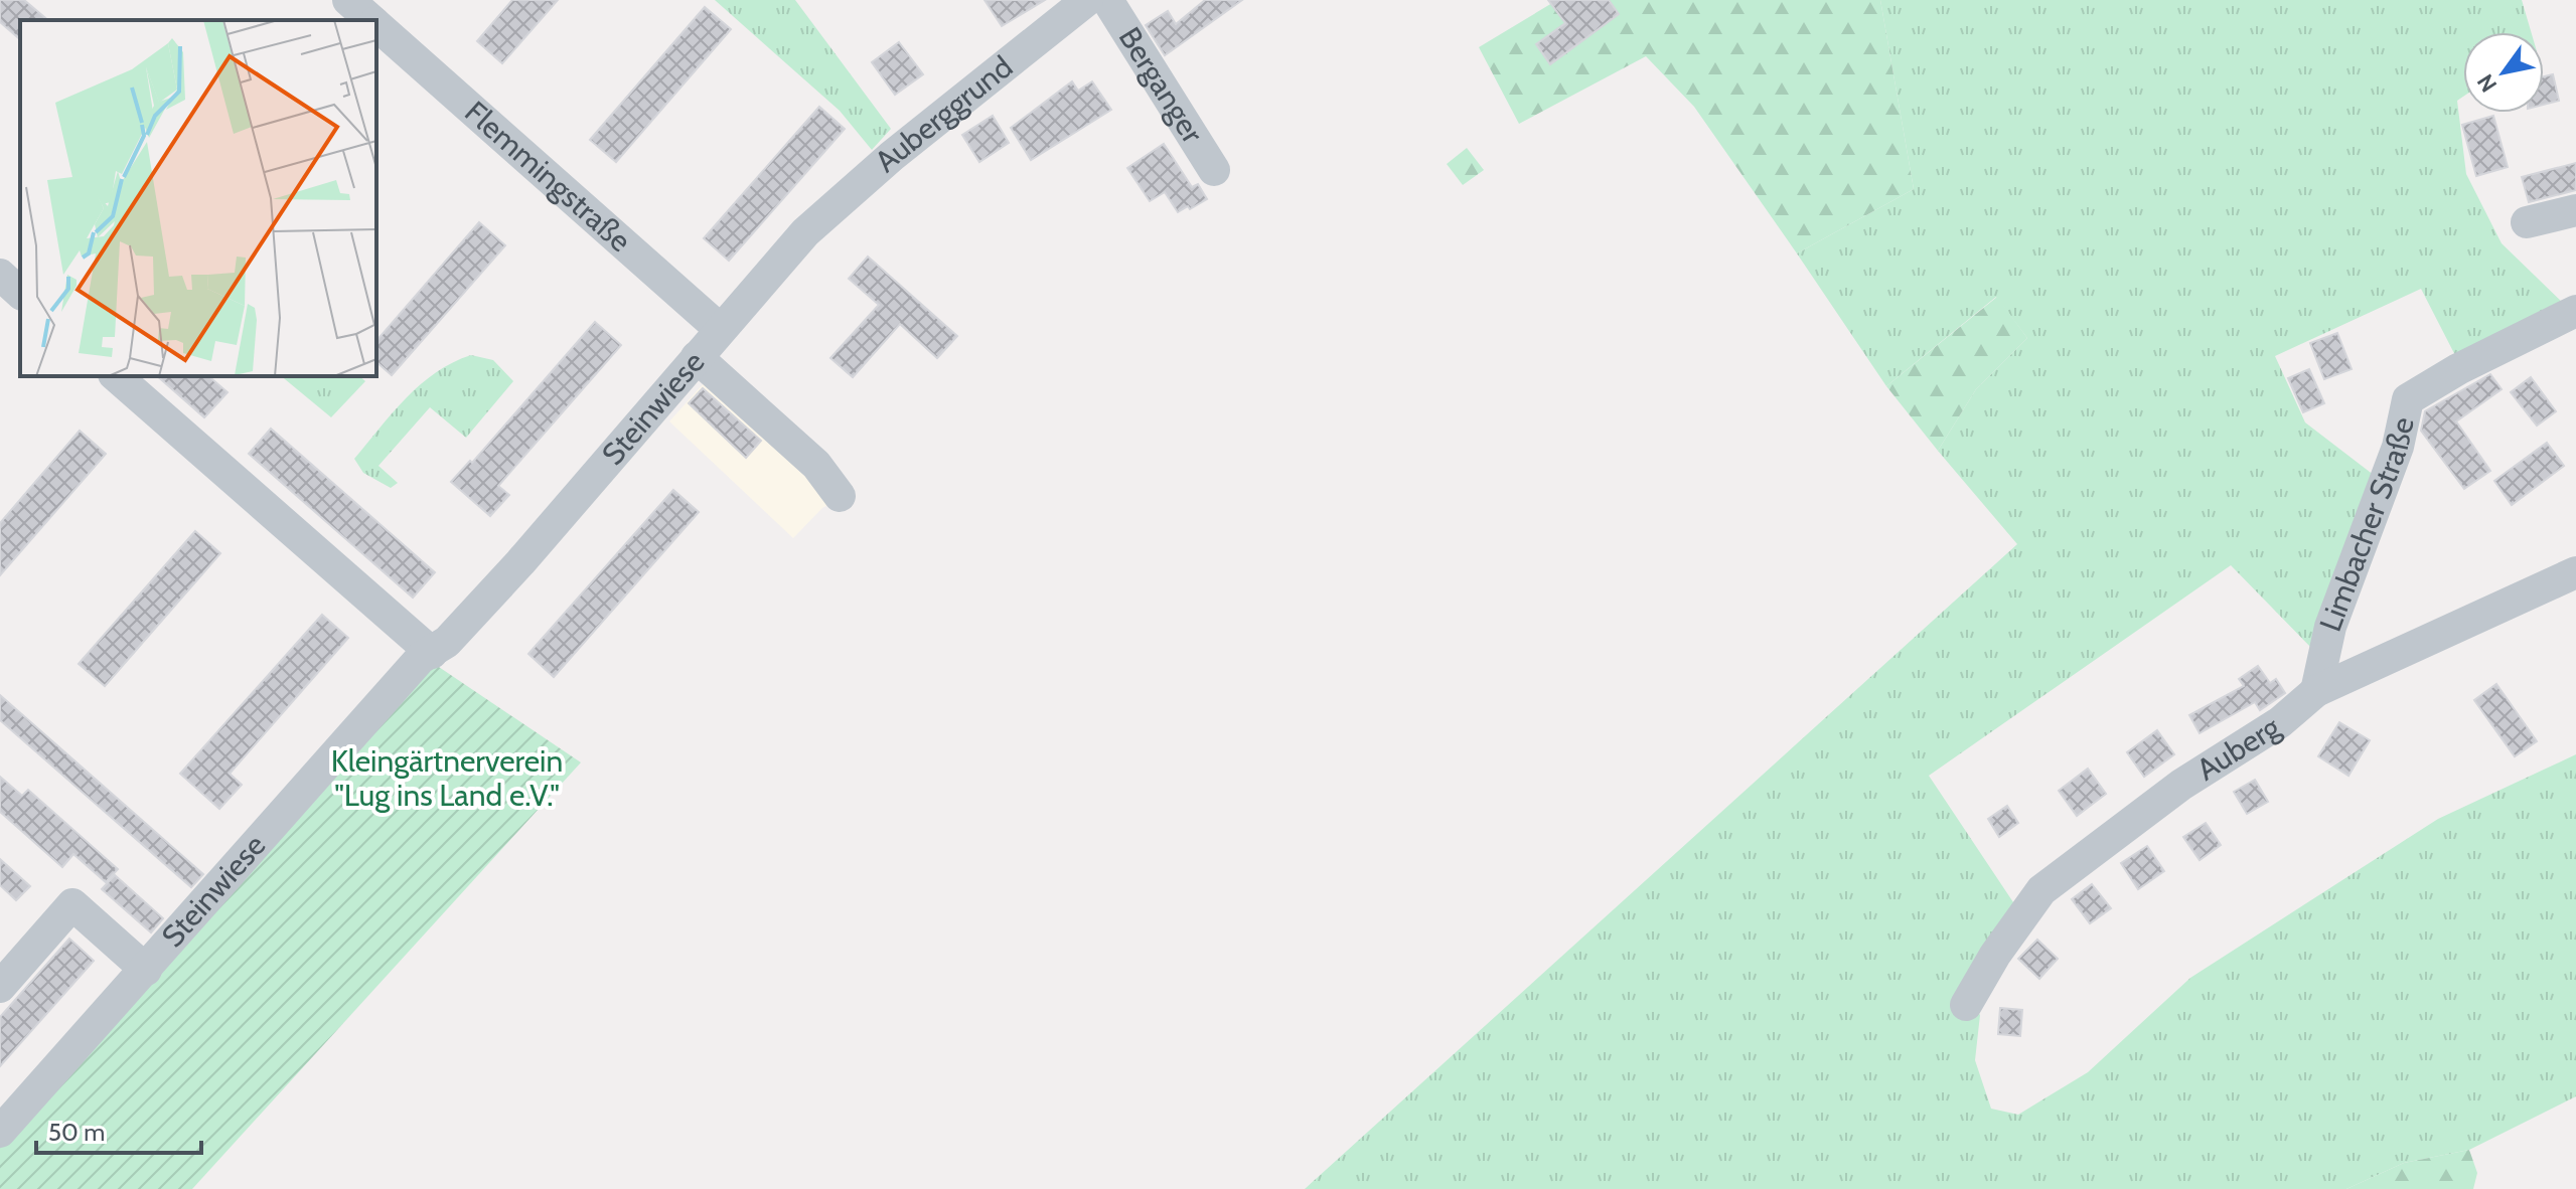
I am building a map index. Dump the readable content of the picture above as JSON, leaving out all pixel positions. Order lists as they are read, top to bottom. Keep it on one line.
{"streets":{"street":["Berganger","Auberggrund","Flemmingstraße","Steinwiese","Limbacher Straße","Auberg"]},"crossings":[["Auberggrund","Steinwiese"],["Flemmingstraße","Steinwiese"],["Limbacher Straße","Auberg"]],"parks":["Kleingärtnerverein \"Lug ins Land e.V.\""],"scale_bar":"50 m","north":"bottom left"}
